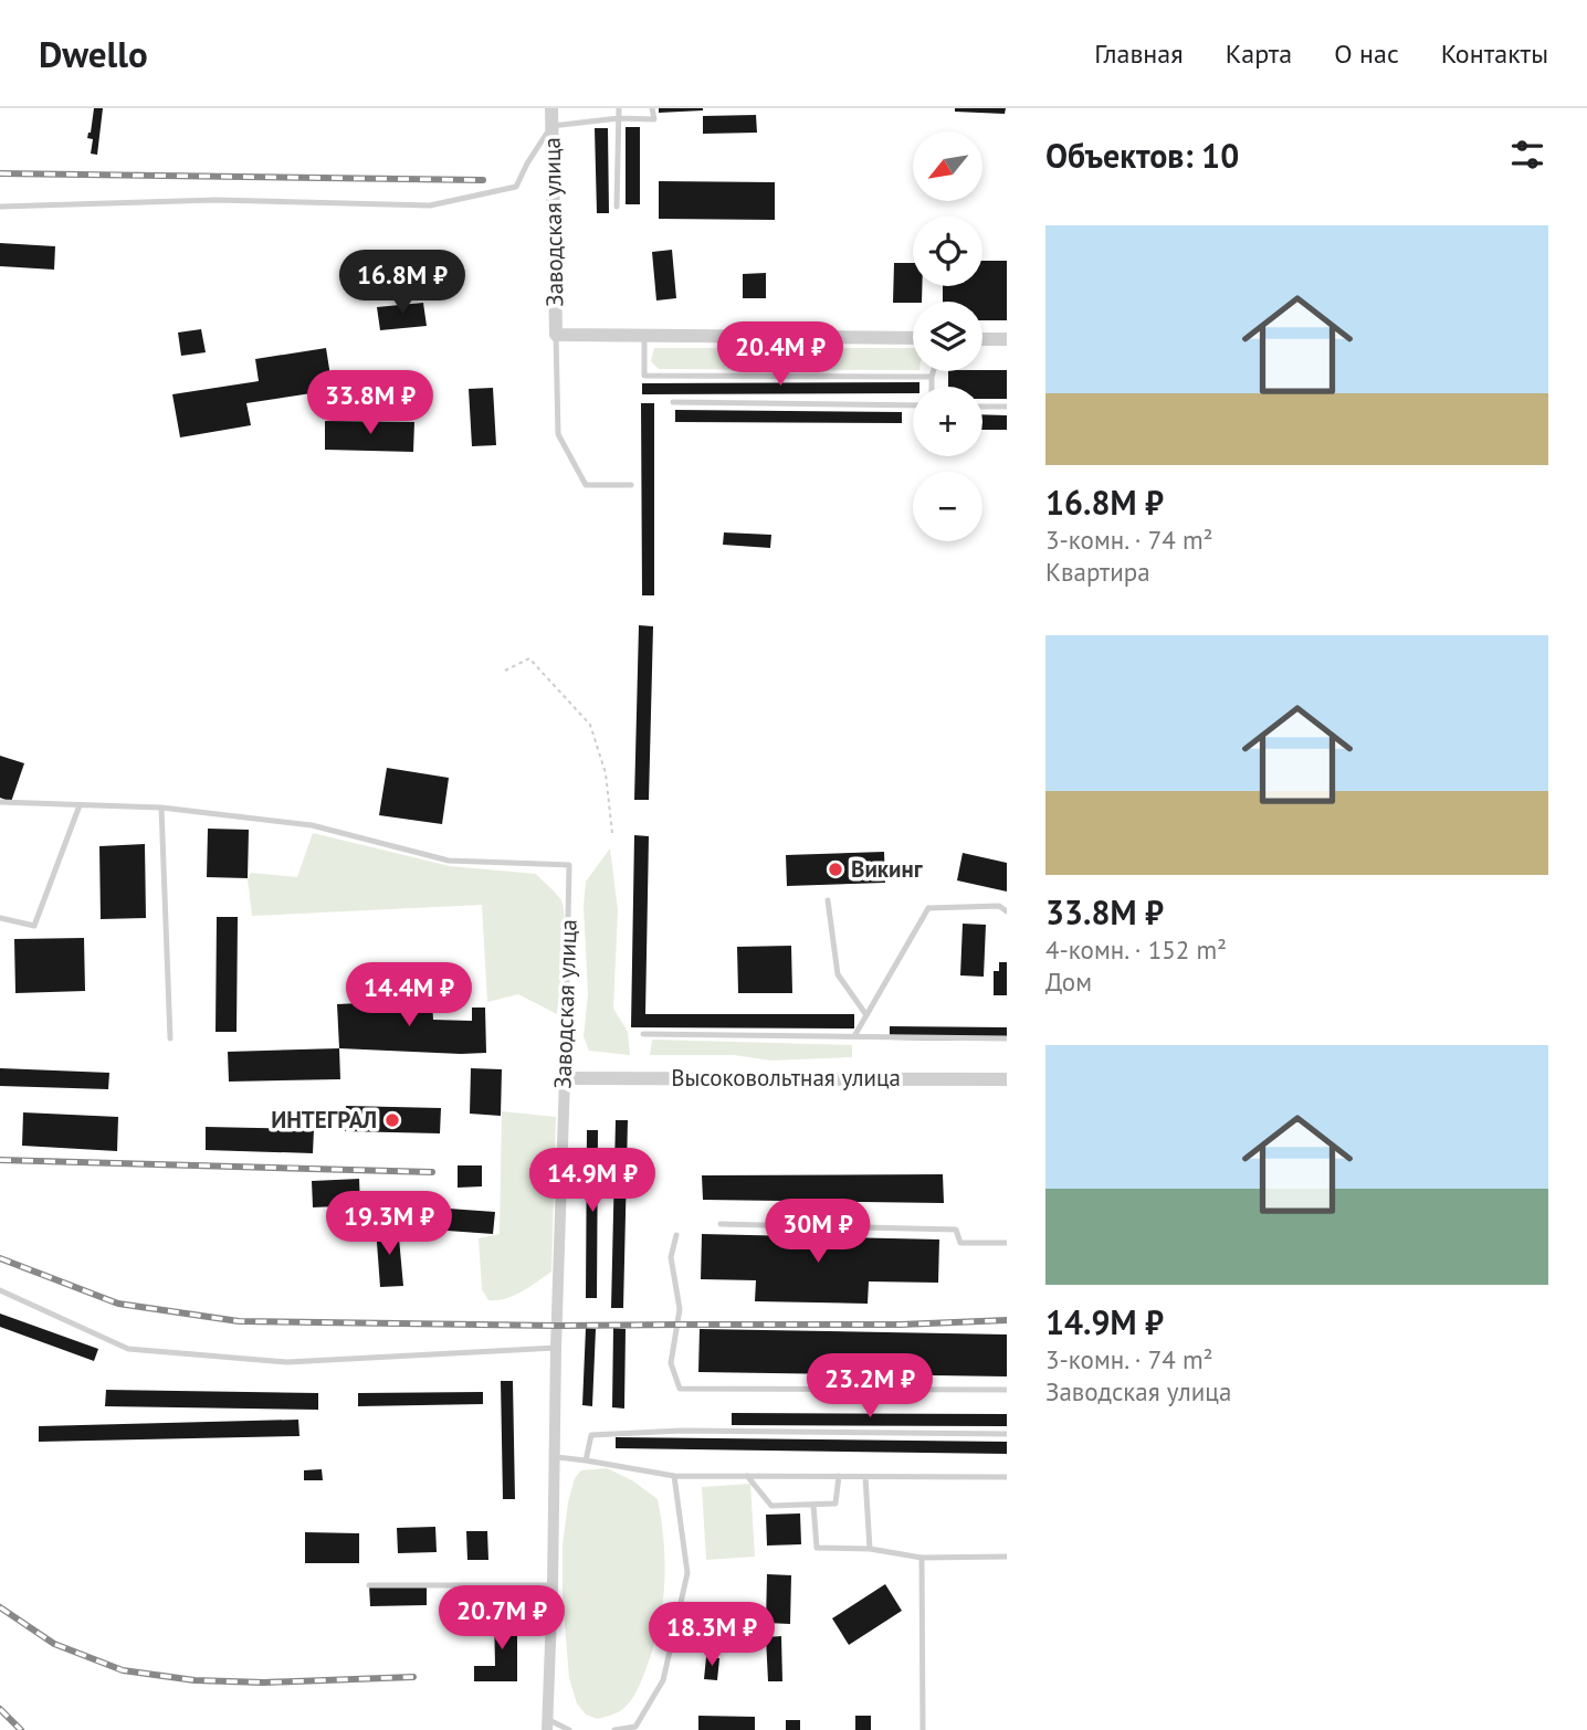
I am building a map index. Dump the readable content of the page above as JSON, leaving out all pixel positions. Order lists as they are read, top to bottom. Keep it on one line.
{"streets":{"street":["Заводская улица","Высоковольтная улица"]},"crossings":[["Заводская улица","Высоковольтная улица"]],"places":["Викинг","ИНТЕГРАЛ"],"north":"bottom left","page":{"header":"Dwello","nav":["Главная","Карта","О нас","Контакты"],"heading":"Объектов: 10","map_buttons":["+","−"],"list":[{"name":"16.8M ₽","note":"3-комн. · 74 m² · Квартира"},{"name":"33.8M ₽","note":"4-комн. · 152 m² · Дом"},{"name":"14.9M ₽","note":"3-комн. · 74 m² · Заводская улица"}],"price":["16.8M ₽","20.4M ₽","33.8M ₽","14.4M ₽","14.9M ₽","19.3M ₽","30M ₽","23.2M ₽","20.7M ₽","18.3M ₽"]}}
